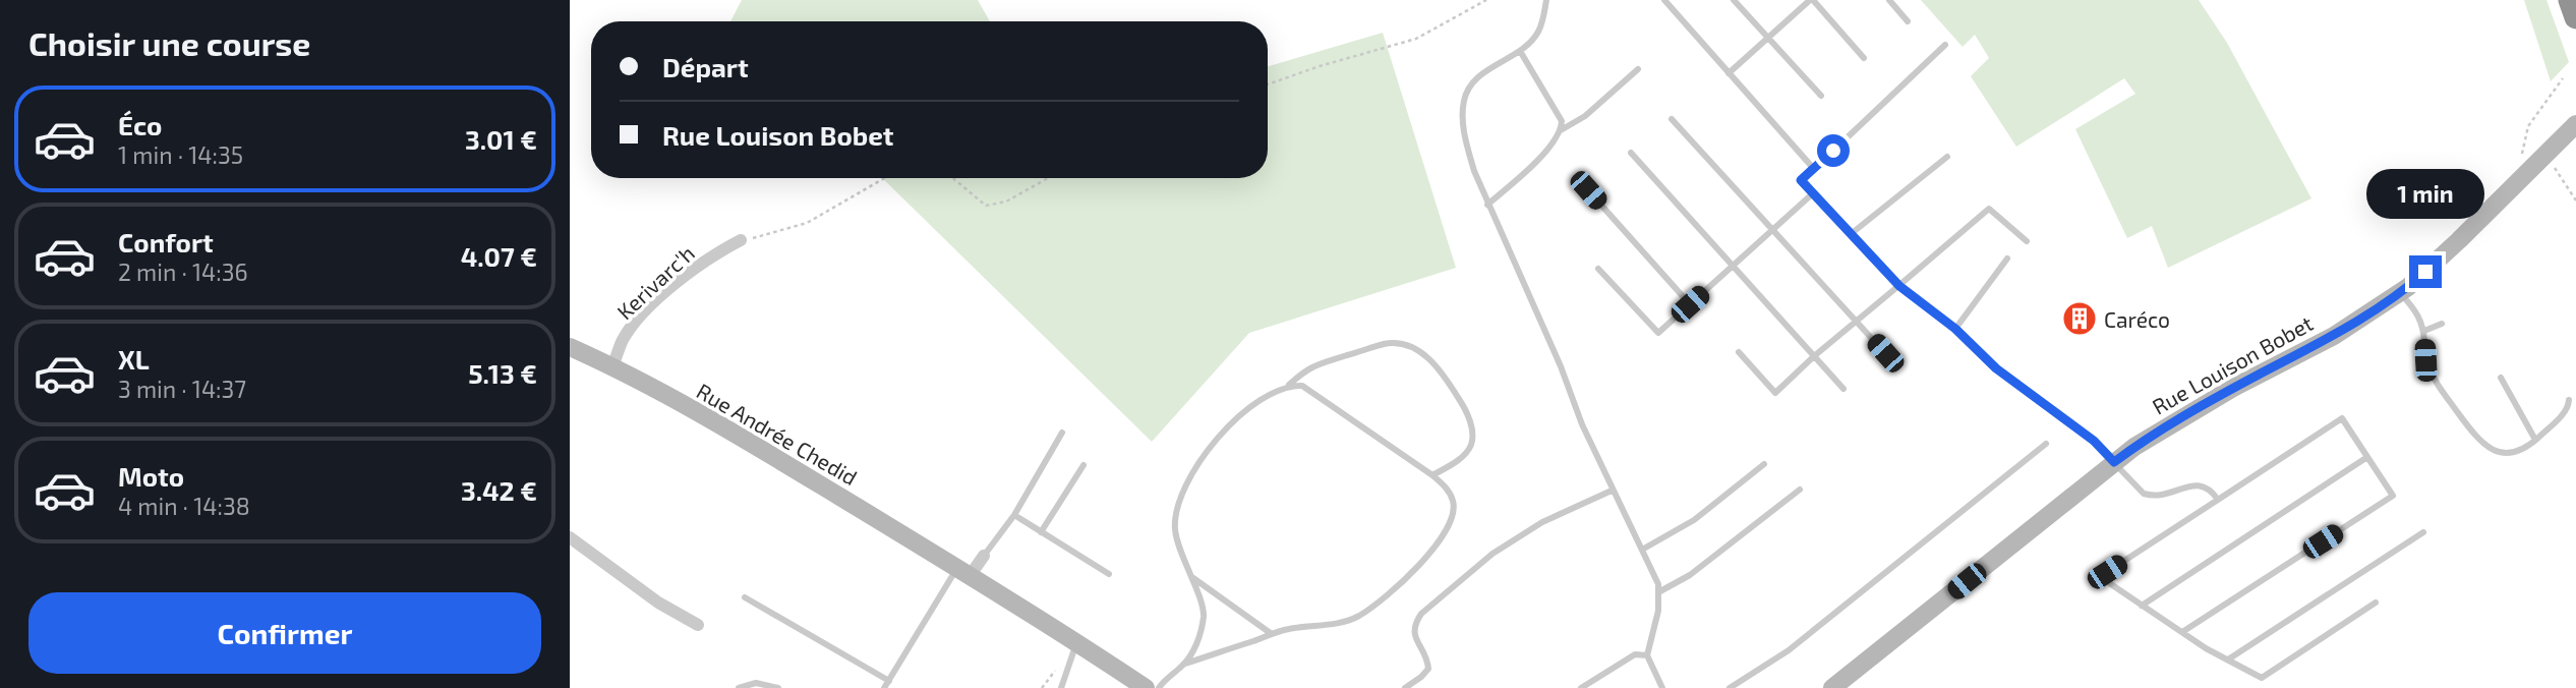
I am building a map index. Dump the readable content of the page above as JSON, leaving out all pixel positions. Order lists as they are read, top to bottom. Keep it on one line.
{"streets":{"street":["Kerivarc'h","Rue Louison Bobet","Rue Andrée Chedid"]},"crossings":[["Kerivarc'h","Rue Andrée Chedid"]],"places":{"building":["Caréco"]},"page":{"heading":"Choisir une course","banner":["Départ","Rue Louison Bobet"],"list":[{"name":"Éco","note":"1 min · 14:35","value":"3.01 €"},{"name":"Confort","note":"2 min · 14:36","value":"4.07 €"},{"name":"XL","note":"3 min · 14:37","value":"5.13 €"},{"name":"Moto","note":"4 min · 14:38","value":"3.42 €"}],"bubble":"1 min","buttons":"Confirmer"}}
